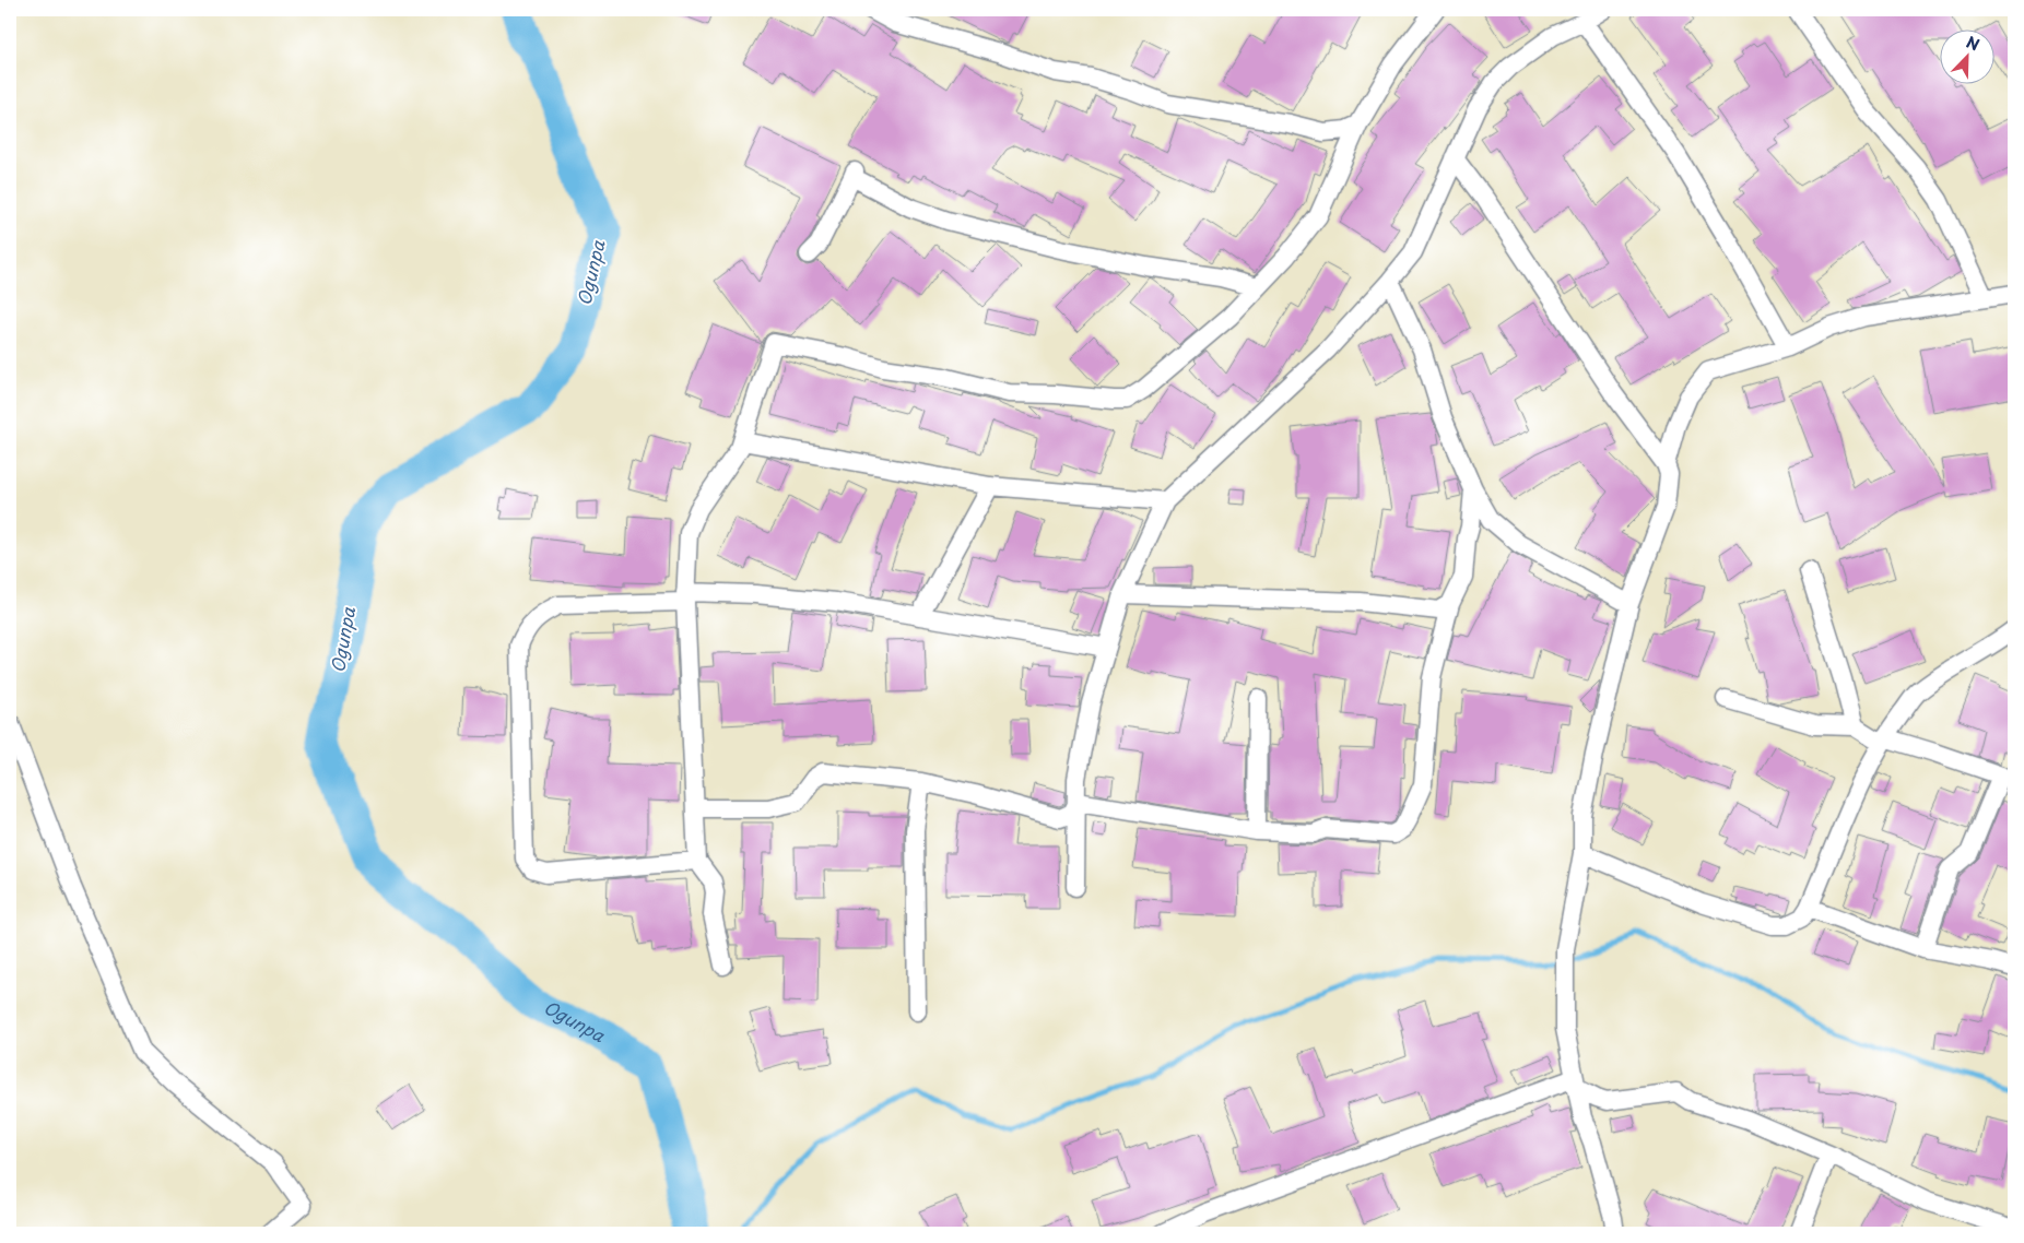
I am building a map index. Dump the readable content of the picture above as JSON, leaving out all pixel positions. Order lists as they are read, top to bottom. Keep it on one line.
{"water":["Ogunpa"],"north":"top right"}
